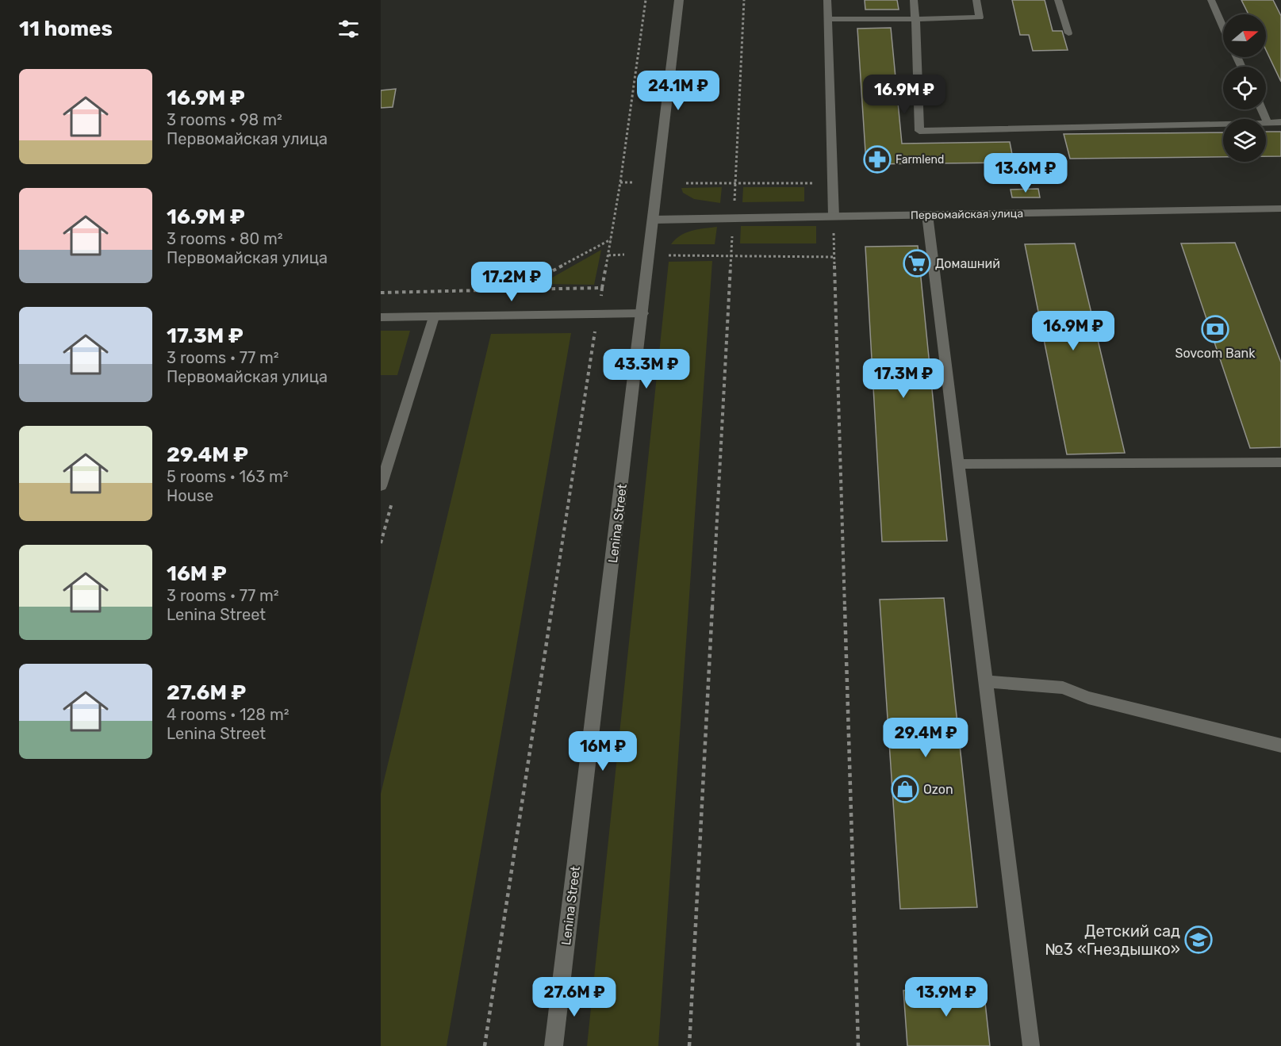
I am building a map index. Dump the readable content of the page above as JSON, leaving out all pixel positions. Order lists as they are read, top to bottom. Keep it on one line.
{"streets":{"main road":["Первомайская улица","Lenina Street"]},"crossings":[["Первомайская улица","Lenina Street"]],"places":{"pharmacy":["Farmlend"],"supermarket":["Домашний"],"bank":["Sovcom Bank"],"shop":["Ozon"],"school or university":["Детский сад №3 «Гнездышко»"]},"north":"right","page":{"heading":"11 homes","list":[{"name":"16.9M ₽","note":"3 rooms · 98 m² · Первомайская улица"},{"name":"16.9M ₽","note":"3 rooms · 80 m² · Первомайская улица"},{"name":"17.3M ₽","note":"3 rooms · 77 m² · Первомайская улица"},{"name":"29.4M ₽","note":"5 rooms · 163 m² · House"},{"name":"16M ₽","note":"3 rooms · 77 m² · Lenina Street"},{"name":"27.6M ₽","note":"4 rooms · 128 m² · Lenina Street"}],"price":["24.1M ₽","16.9M ₽","13.6M ₽","17.2M ₽","16.9M ₽","43.3M ₽","17.3M ₽","29.4M ₽","16M ₽","27.6M ₽","13.9M ₽"]}}
